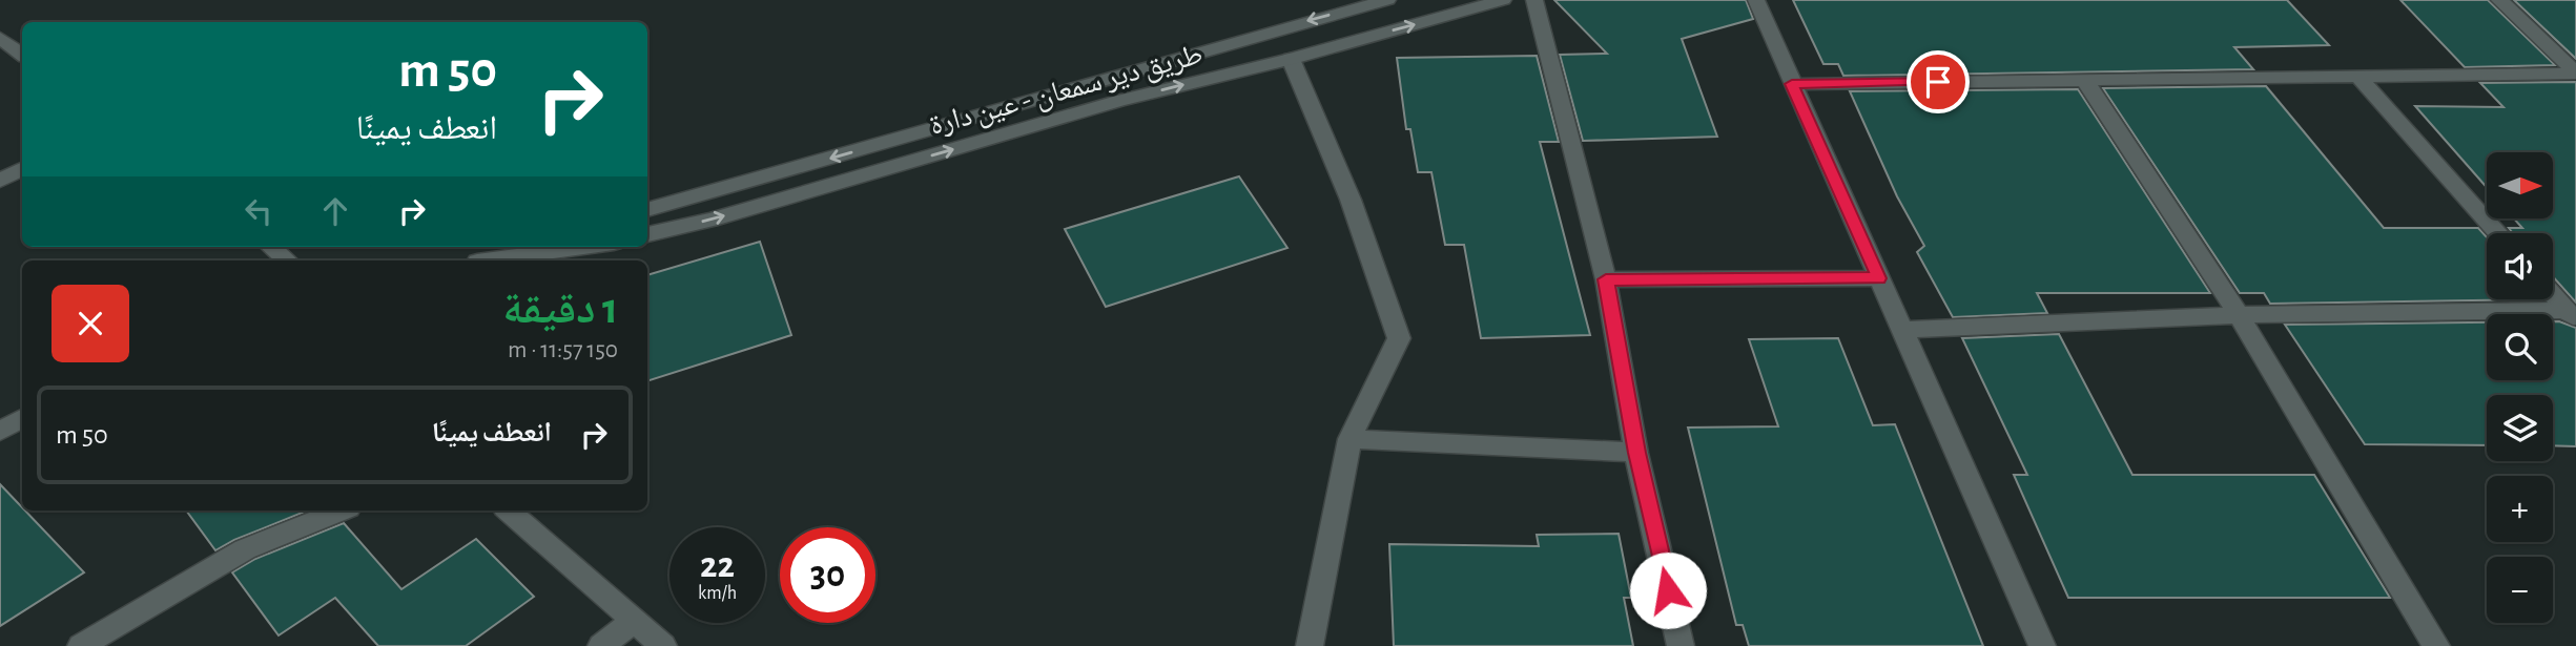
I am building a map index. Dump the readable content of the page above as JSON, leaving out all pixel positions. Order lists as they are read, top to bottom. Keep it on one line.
{"streets":{"street":["طريق دير سمعان - عين دارة"]},"north":"right","page":{"turn":["50 m","انعطف يمينًا"],"map_buttons":["+","−"],"heading":["1 دقيقة","150 m · 11:57"],"list":[{"name":"انعطف يمينًا","value":"50 m"}],"speed":"22 km/h","limit":"30"}}
